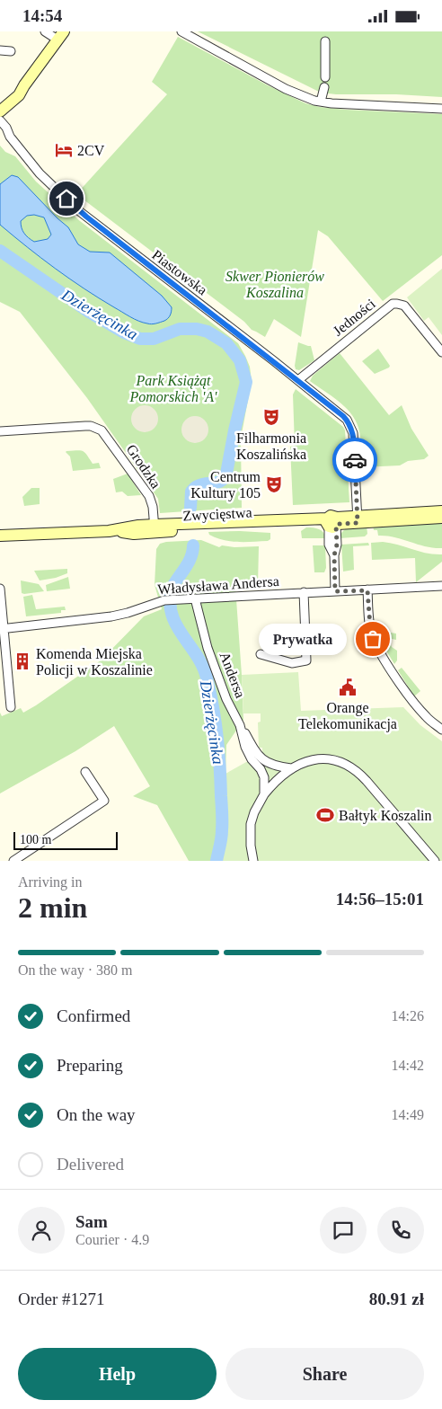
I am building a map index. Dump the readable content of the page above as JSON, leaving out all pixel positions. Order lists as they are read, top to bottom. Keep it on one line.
{"streets":{"street":["Piastowska","Jedności","Grodzka","Zwycięstwa","Władysława Andersa","Andersa"]},"crossings":[["Piastowska","Jedności"],["Piastowska","Zwycięstwa"],["Grodzka","Zwycięstwa"],["Władysława Andersa","Andersa"]],"water":["Dzierżęcinka"],"parks":["Skwer Pionierów Koszalina","Park Książąt Pomorskich 'A'"],"places":{"hotel":["2CV"],"theatre":["Filharmonia Koszalińska","Centrum Kultury 105"],"other":["Prywatka"],"building":["Komenda Miejska Policji w Koszalinie"],"public building":["Orange Telekomunikacja"],"sports":["Bałtyk Koszalin"]},"scale_bar":"100 m","page":{"status":"14:54","bubble":"Prywatka","scale":"100 m","heading":["2 min","Arriving in","14:56–15:01"],"panel":["Sam","Courier · 4.9","Order #1271","80.91 zł"],"bar":"On the way · 380 m","list":[["Confirmed","14:26"],["Preparing","14:42"],["On the way","14:49"],"Delivered"],"buttons":["Help","Share"]}}
